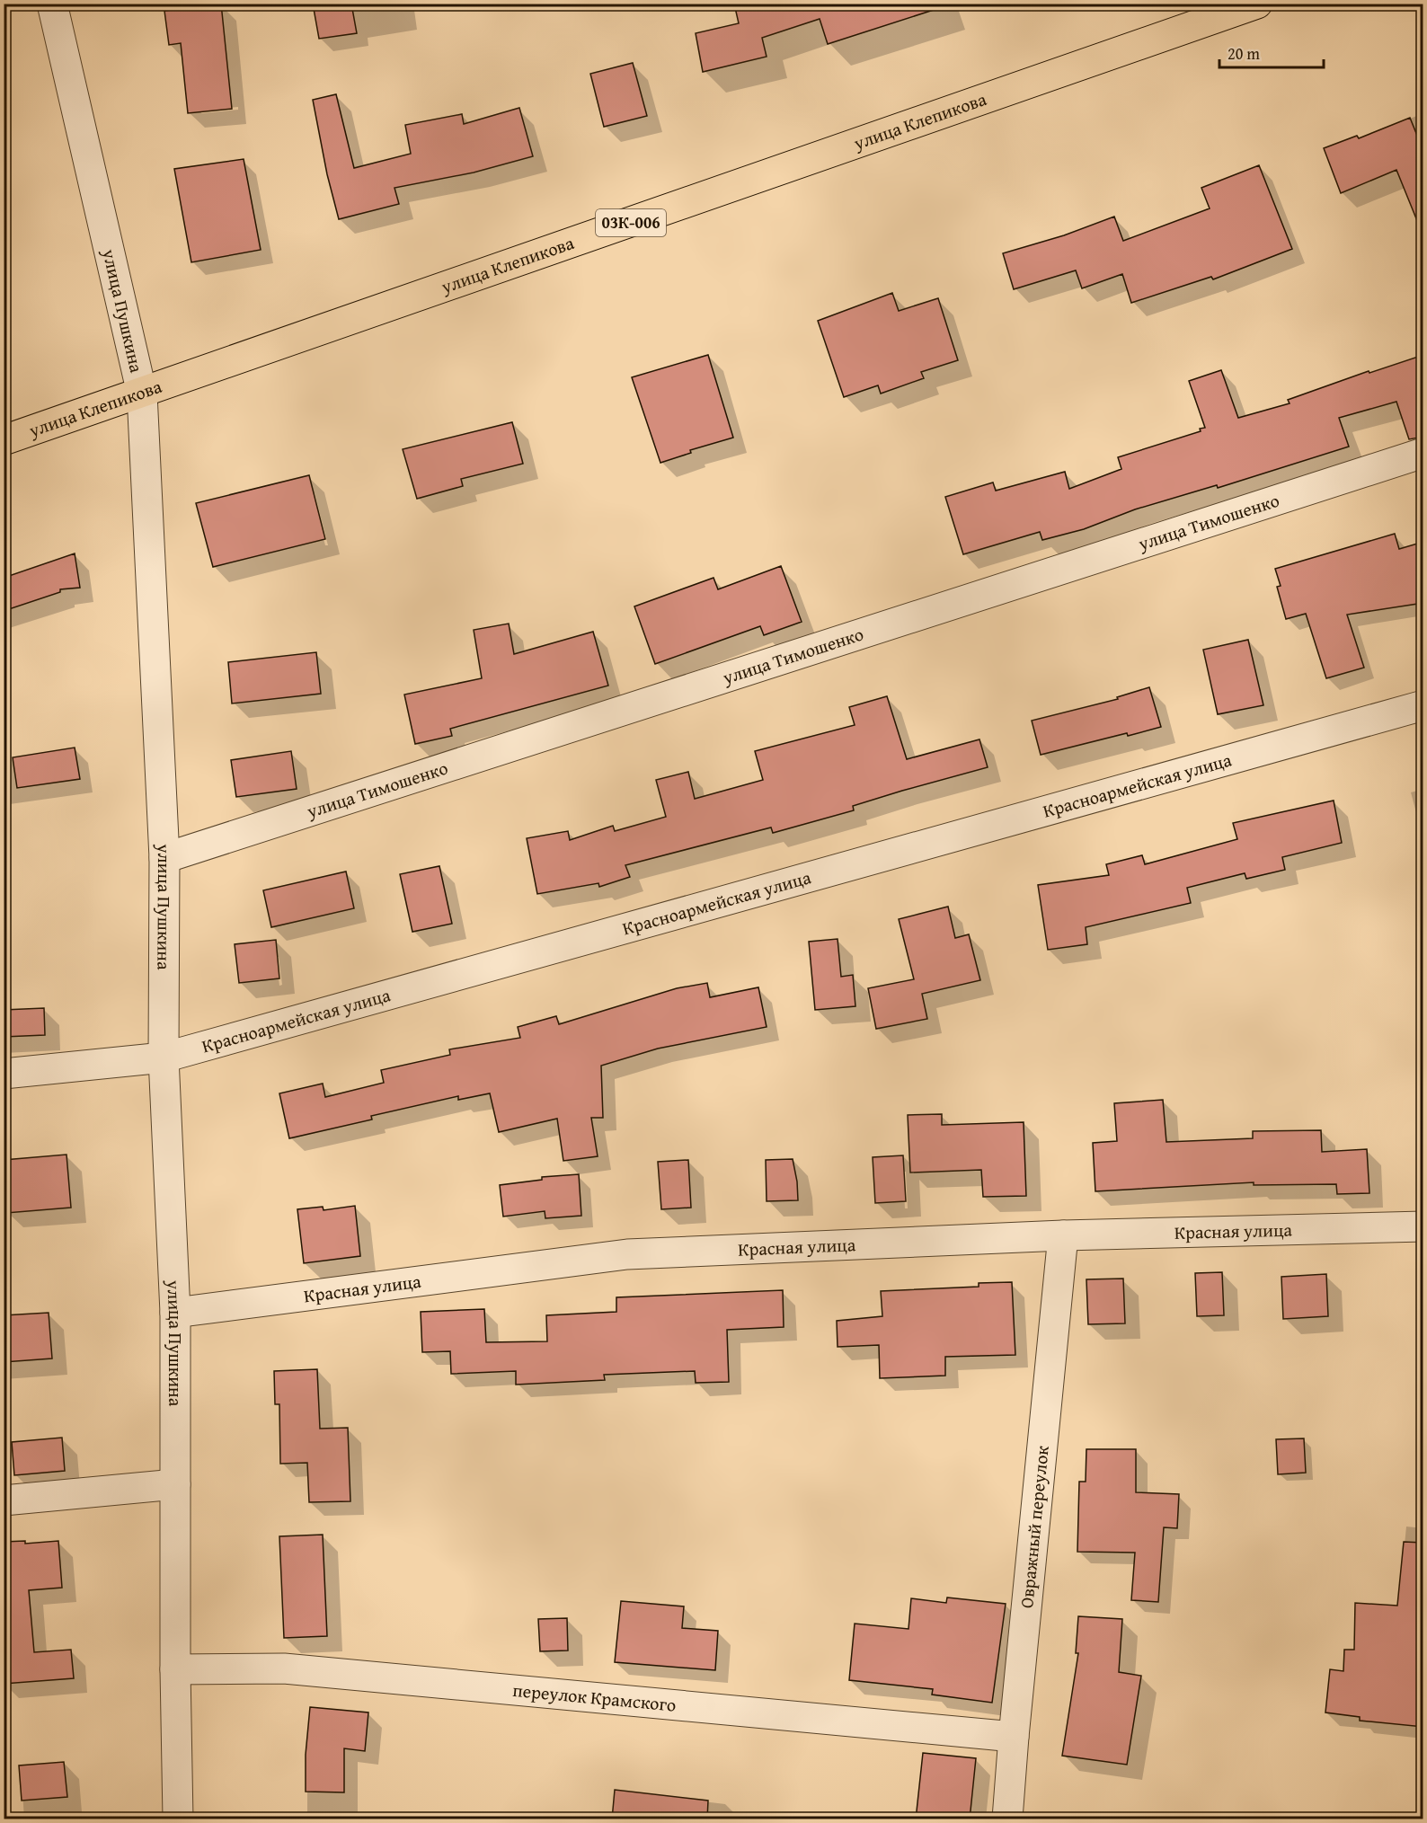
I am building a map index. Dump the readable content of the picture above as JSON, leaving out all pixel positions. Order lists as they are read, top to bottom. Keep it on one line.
{"streets":{"main road":["улица Клепикова","03К-006"],"street":["улица Пушкина","улица Тимошенко","Красноармейская улица","Красная улица","Овражный переулок","переулок Крамского"]},"crossings":[["улица Клепикова","улица Пушкина"],["улица Пушкина","улица Тимошенко"],["улица Пушкина","Красноармейская улица"],["улица Пушкина","Красная улица"],["улица Пушкина","переулок Крамского"],["Красная улица","Овражный переулок"],["Овражный переулок","переулок Крамского"]],"scale_bar":"20 m"}
